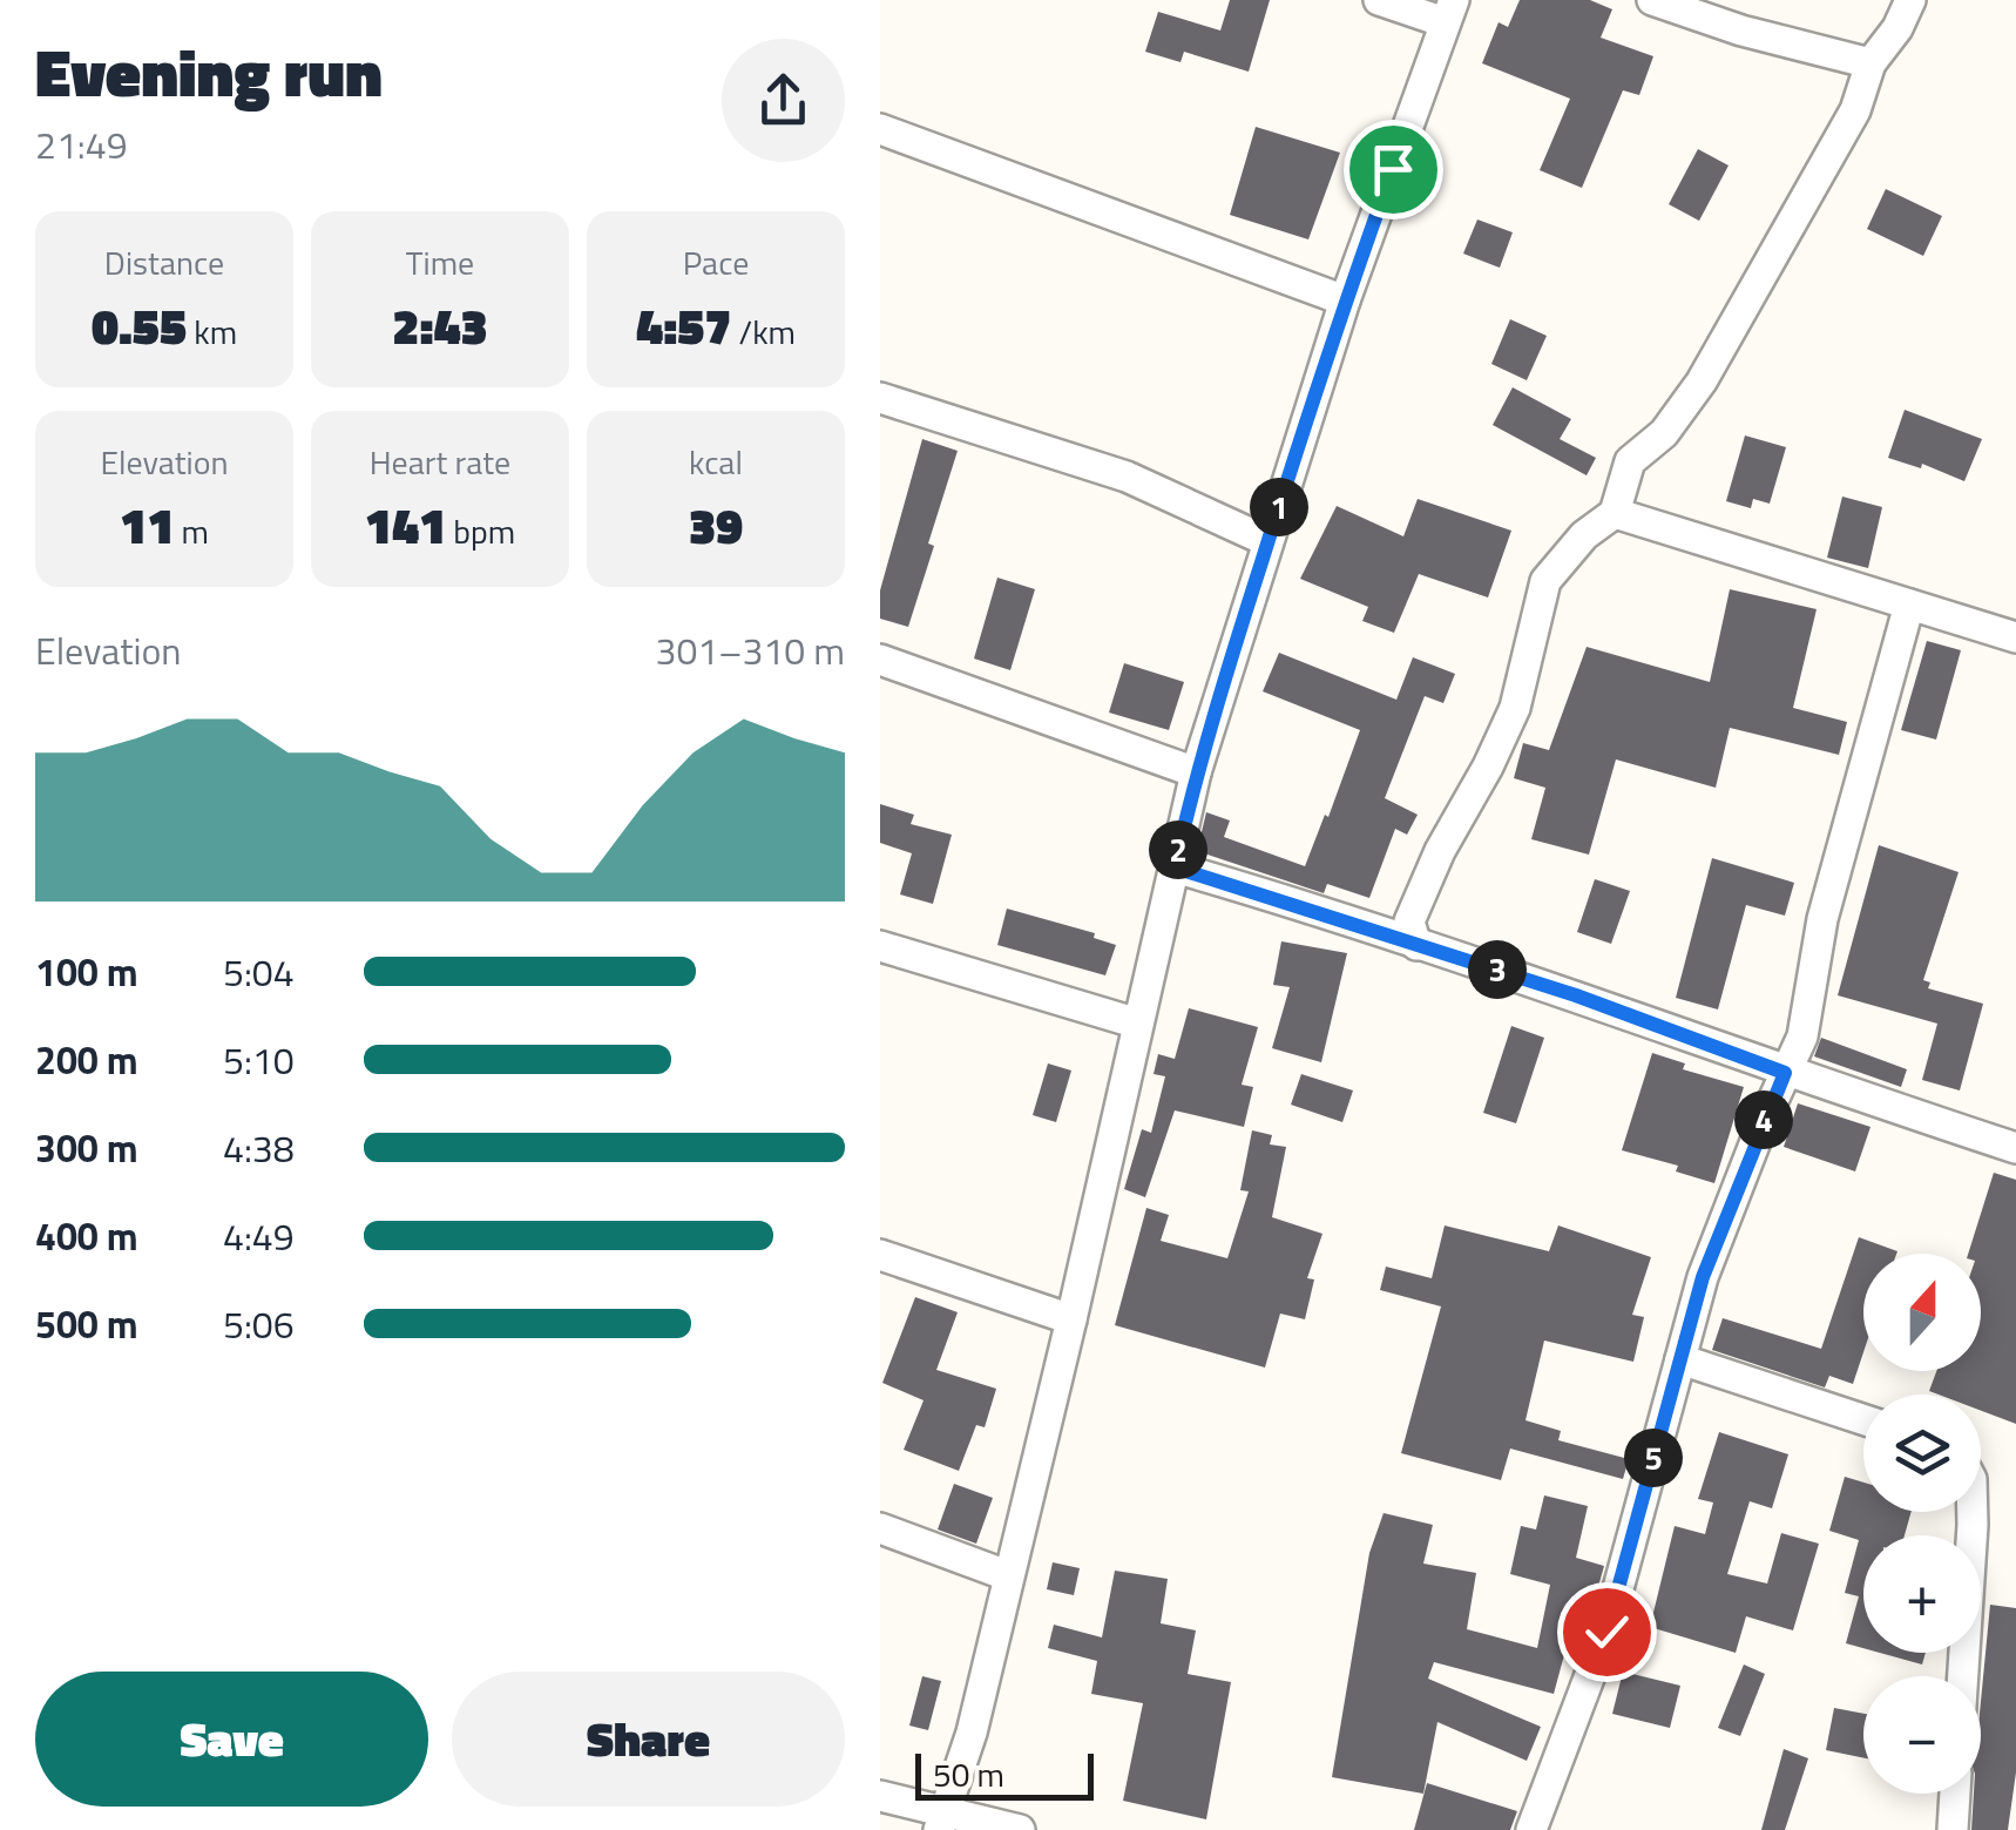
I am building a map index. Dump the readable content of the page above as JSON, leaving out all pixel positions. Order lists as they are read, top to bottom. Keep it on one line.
{"scale_bar":"50 m","north":"top","page":{"heading":["Evening run","21:49"],"stats":[["Distance","0.55 km"],["Time","2:43"],["Pace","4:57 /km"],["Elevation","11 m"],["Heart rate","141 bpm"],["kcal","39"]],"pins":["1","2","3","4","5"],"chart":["Elevation","301–310 m"],"list":[{"name":"100 m","note":"5:04"},{"name":"200 m","note":"5:10"},{"name":"300 m","note":"4:38"},{"name":"400 m","note":"4:49"},{"name":"500 m","note":"5:06"}],"map_buttons":["+","−"],"buttons":["Save","Share"],"scale":"50 m"}}
